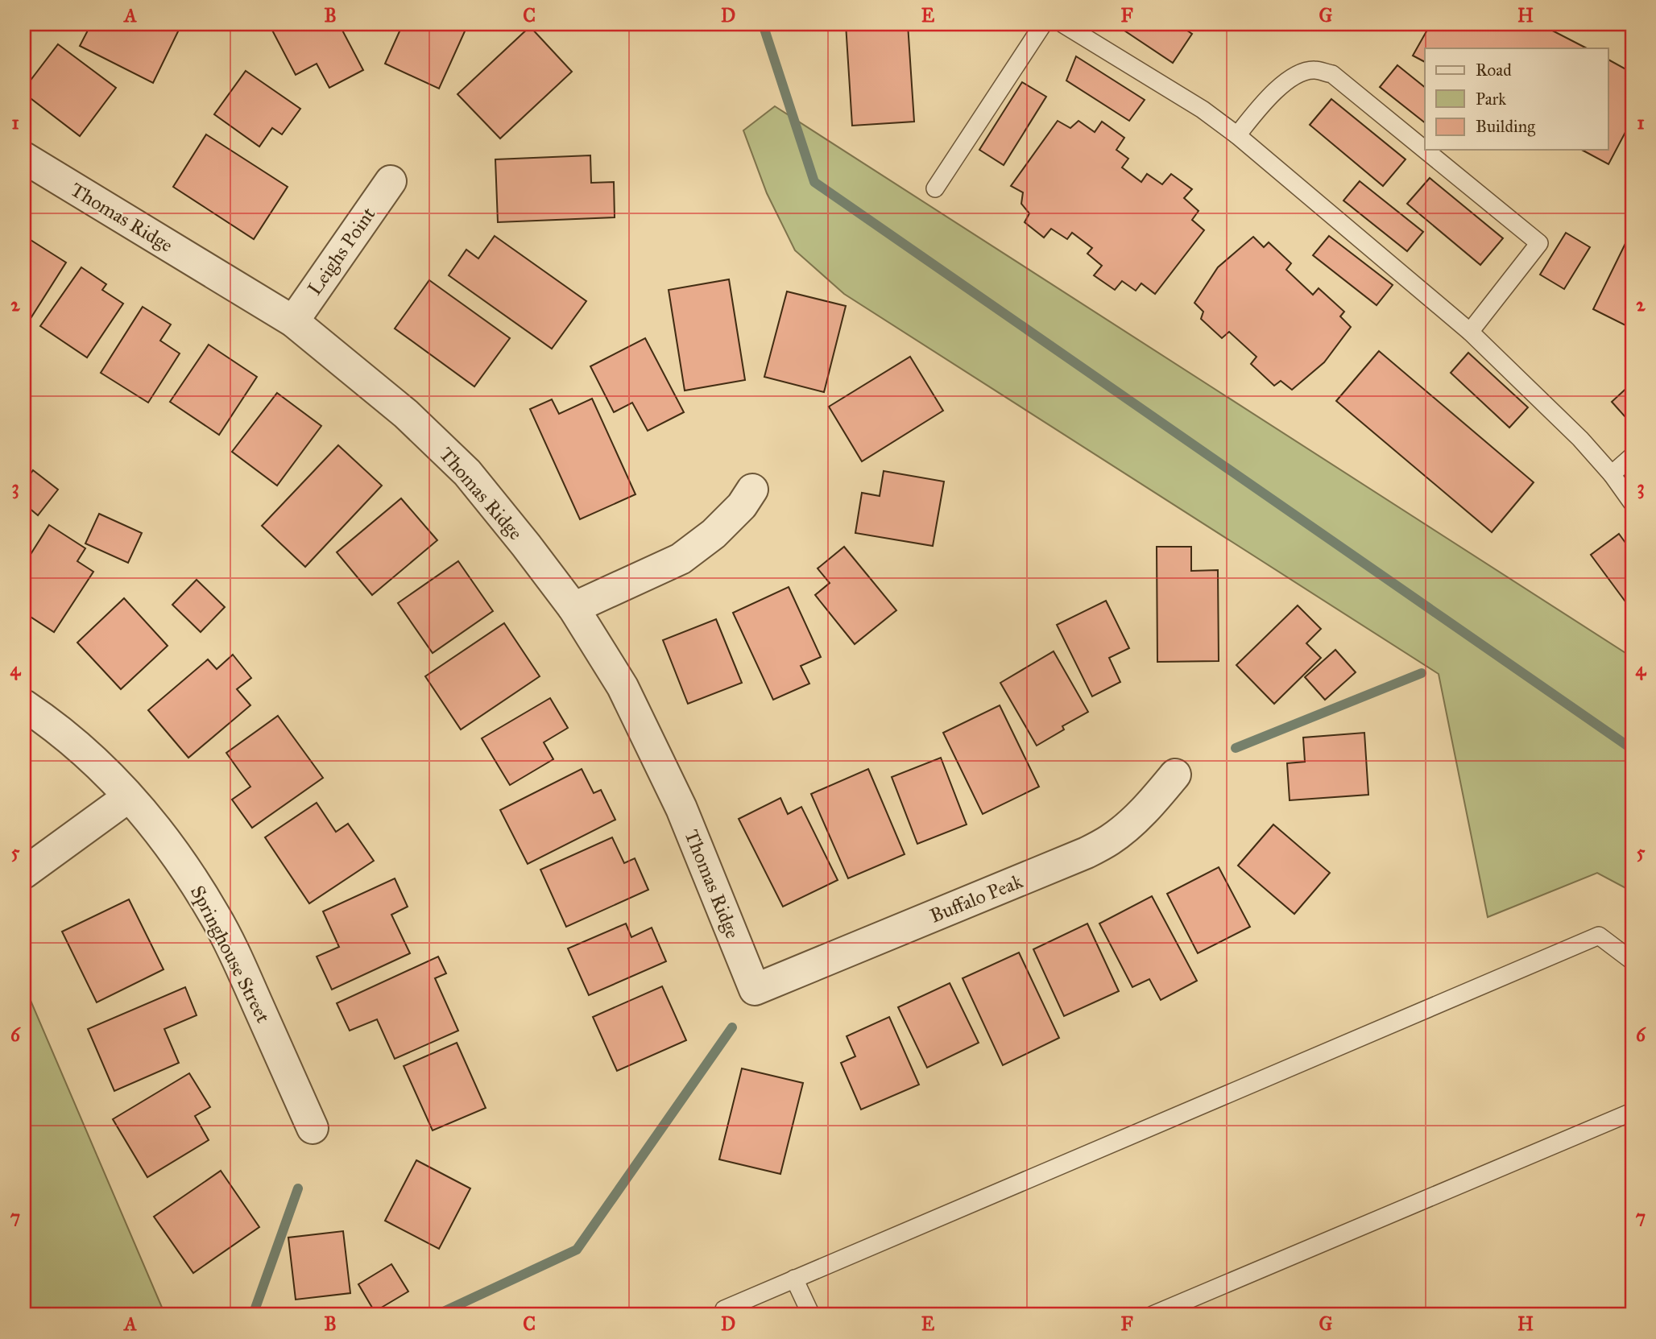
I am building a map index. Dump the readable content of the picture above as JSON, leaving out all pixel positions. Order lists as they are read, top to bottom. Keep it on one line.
{"streets":{"street":["Thomas Ridge","Leighs Point","Buffalo Peak","Springhouse Street"]},"crossings":[["Thomas Ridge","Leighs Point"],["Thomas Ridge","Buffalo Peak"]],"legend":["Road","Park","Building"],"grid":{"columns":["A","B","C","D","E","F","G","H"],"rows":["1","2","3","4","5","6","7"]}}
